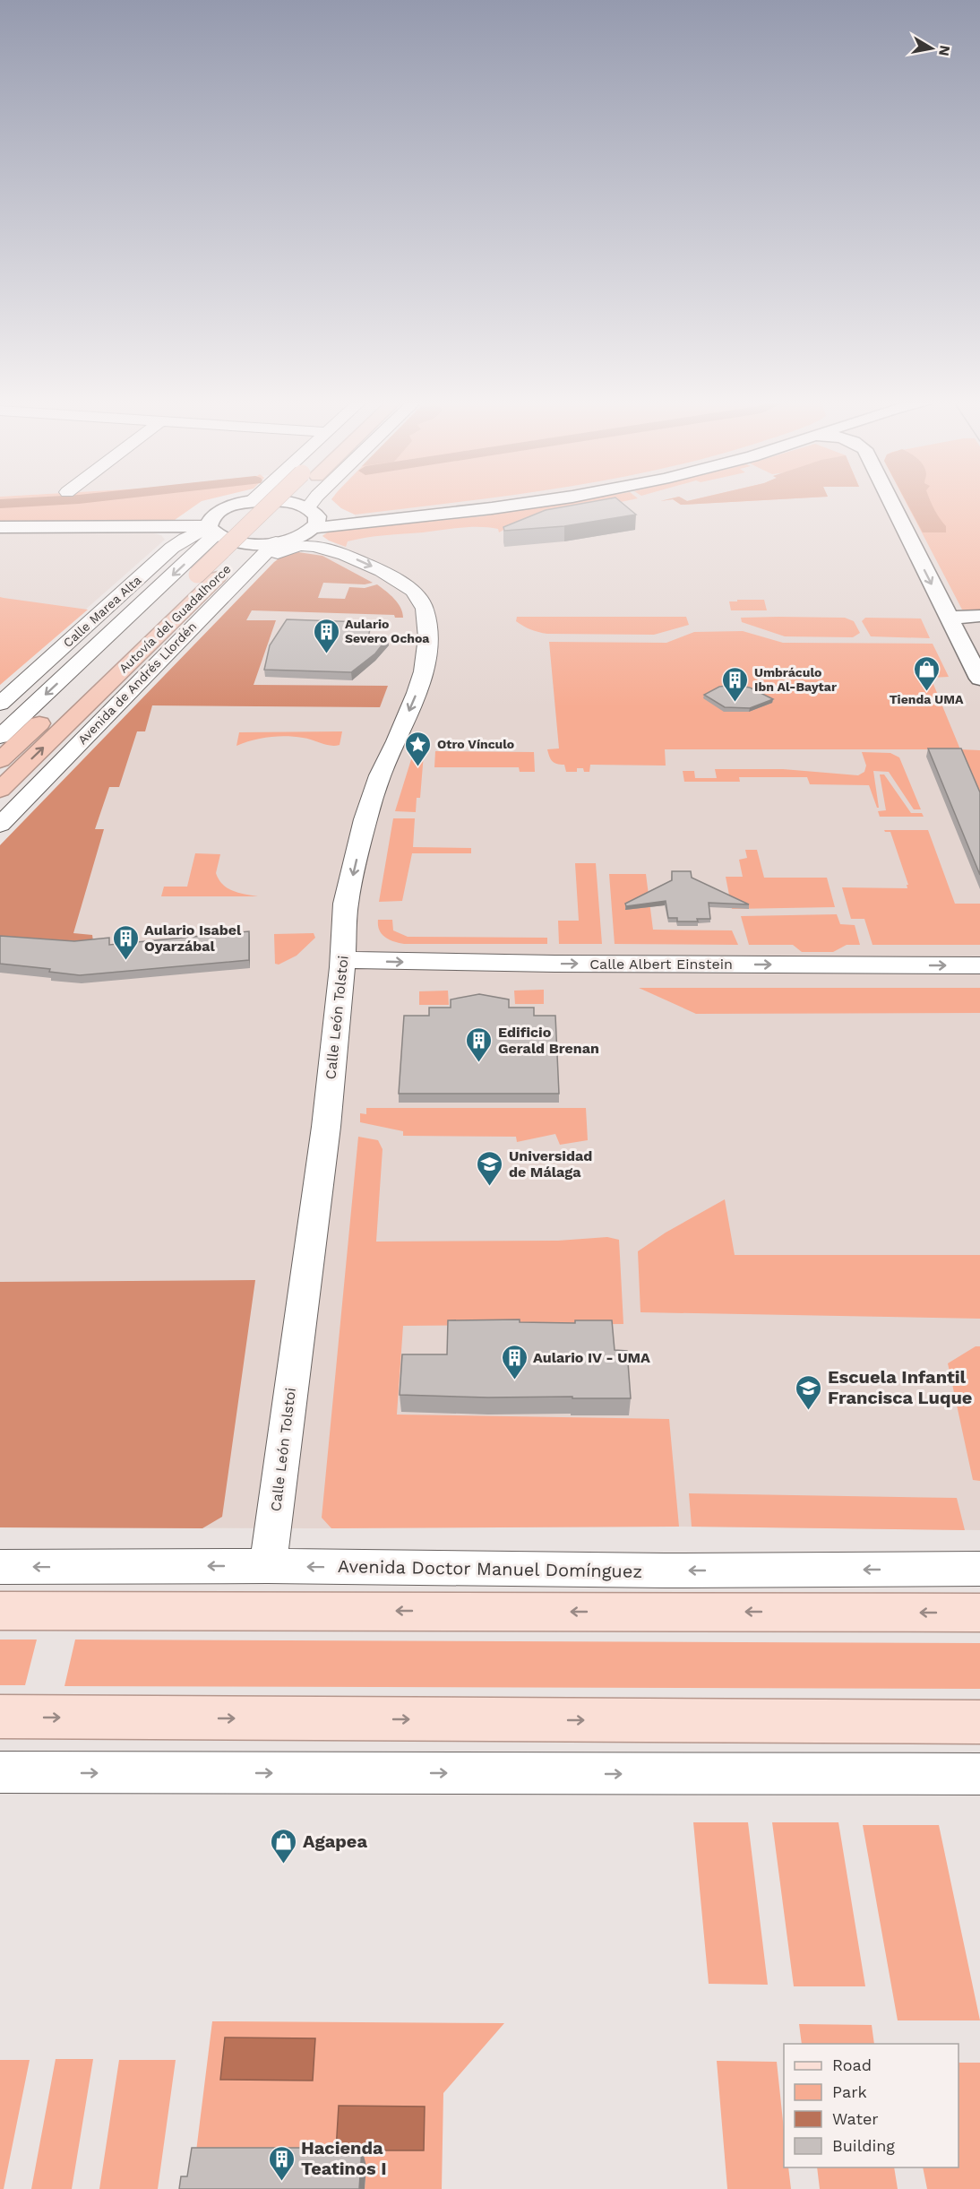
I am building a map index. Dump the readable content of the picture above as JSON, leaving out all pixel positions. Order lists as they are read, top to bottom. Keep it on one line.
{"streets":{"highway":["Autovía del Guadalhorce"],"street":["Calle Marea Alta","Avenida de Andrés Llordén","Calle Albert Einstein","Calle León Tolstoi","Avenida Doctor Manuel Domínguez"]},"crossings":[["Calle Albert Einstein","Calle León Tolstoi"],["Calle León Tolstoi","Avenida Doctor Manuel Domínguez"]],"one_way":["Calle Albert Einstein","Calle León Tolstoi"],"places":{"building":["Aulario Severo Ochoa","Umbráculo Ibn Al-Baytar","Aulario Isabel Oyarzábal","Edificio Gerald Brenan","Aulario IV - UMA","Hacienda Teatinos I"],"shop":["Tienda UMA","Agapea"],"place":["Otro Vínculo"],"school or university":["Universidad de Málaga","Escuela Infantil Francisca Luque"]},"legend":["Road","Park","Water","Building"],"north":"right"}
